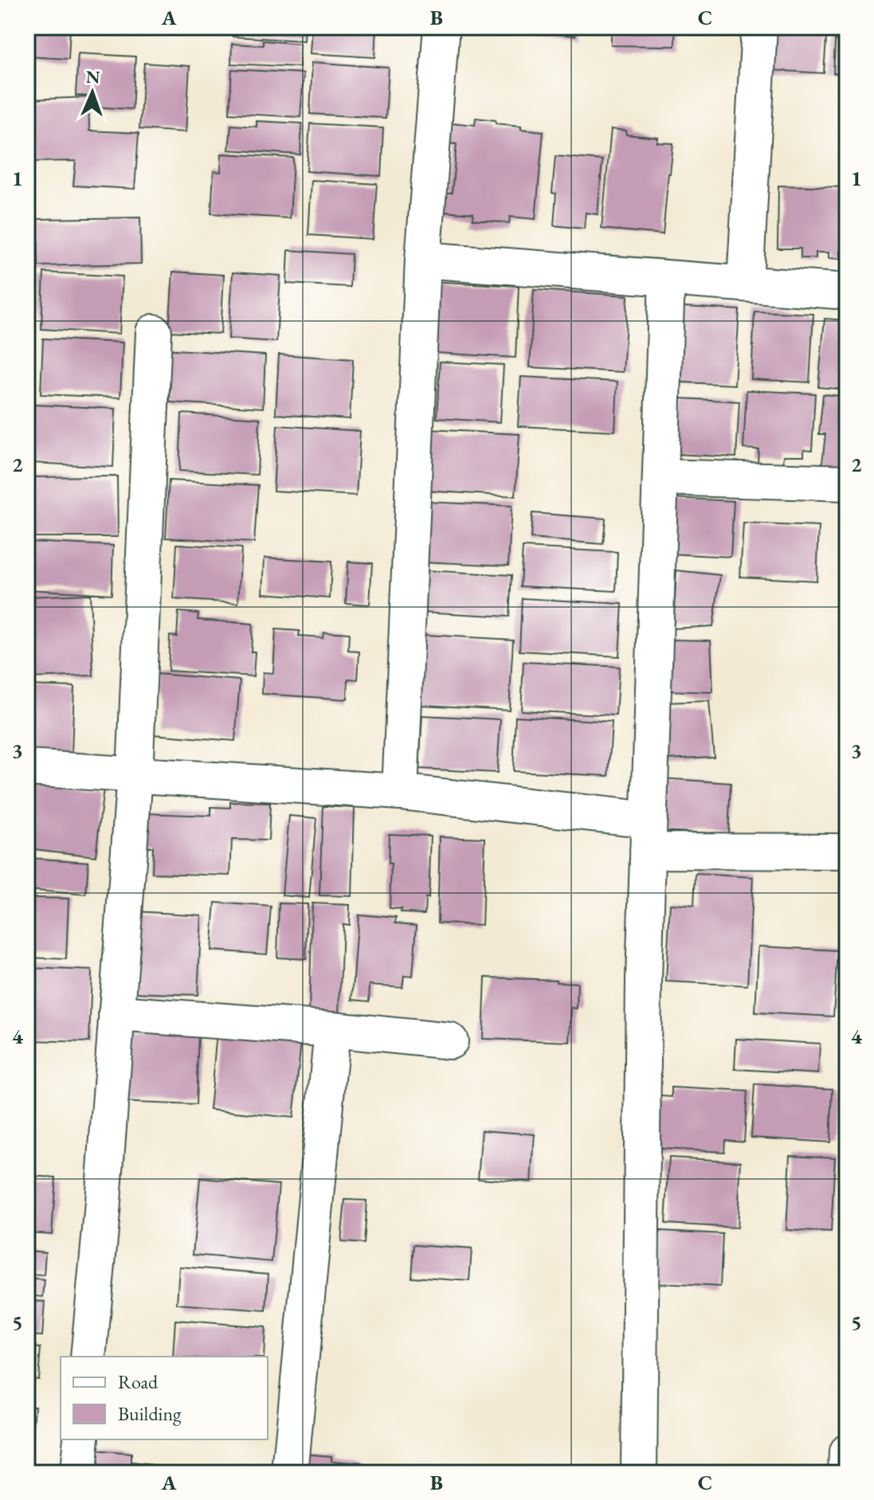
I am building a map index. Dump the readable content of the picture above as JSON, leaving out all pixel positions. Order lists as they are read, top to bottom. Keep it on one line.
{"legend":["Road","Building"],"north":"top","grid":{"columns":["A","B","C"],"rows":["1","2","3","4","5"]}}
